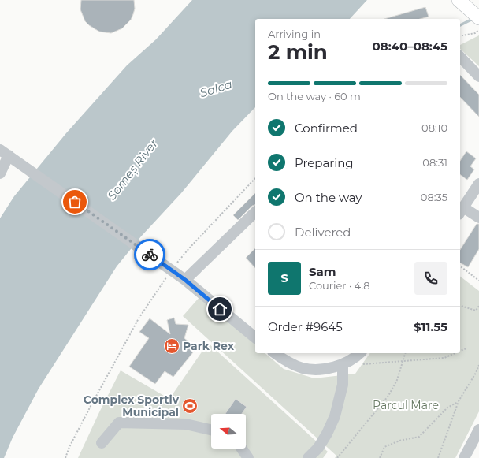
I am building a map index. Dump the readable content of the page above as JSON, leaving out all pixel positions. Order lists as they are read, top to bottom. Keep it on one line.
{"water":["Salca","Someș River"],"parks":["Parcul Mare"],"places":{"hotel":["Park Rex"],"sports":["Complex Sportiv Municipal"]},"north":"left","page":{"heading":["2 min","Arriving in","08:40–08:45"],"panel":["Sam","Courier · 4.8","Order #9645","$11.55"],"bar":"On the way · 60 m","list":[["Confirmed","08:10"],["Preparing","08:31"],["On the way","08:35"],"Delivered"],"round":"S"}}
